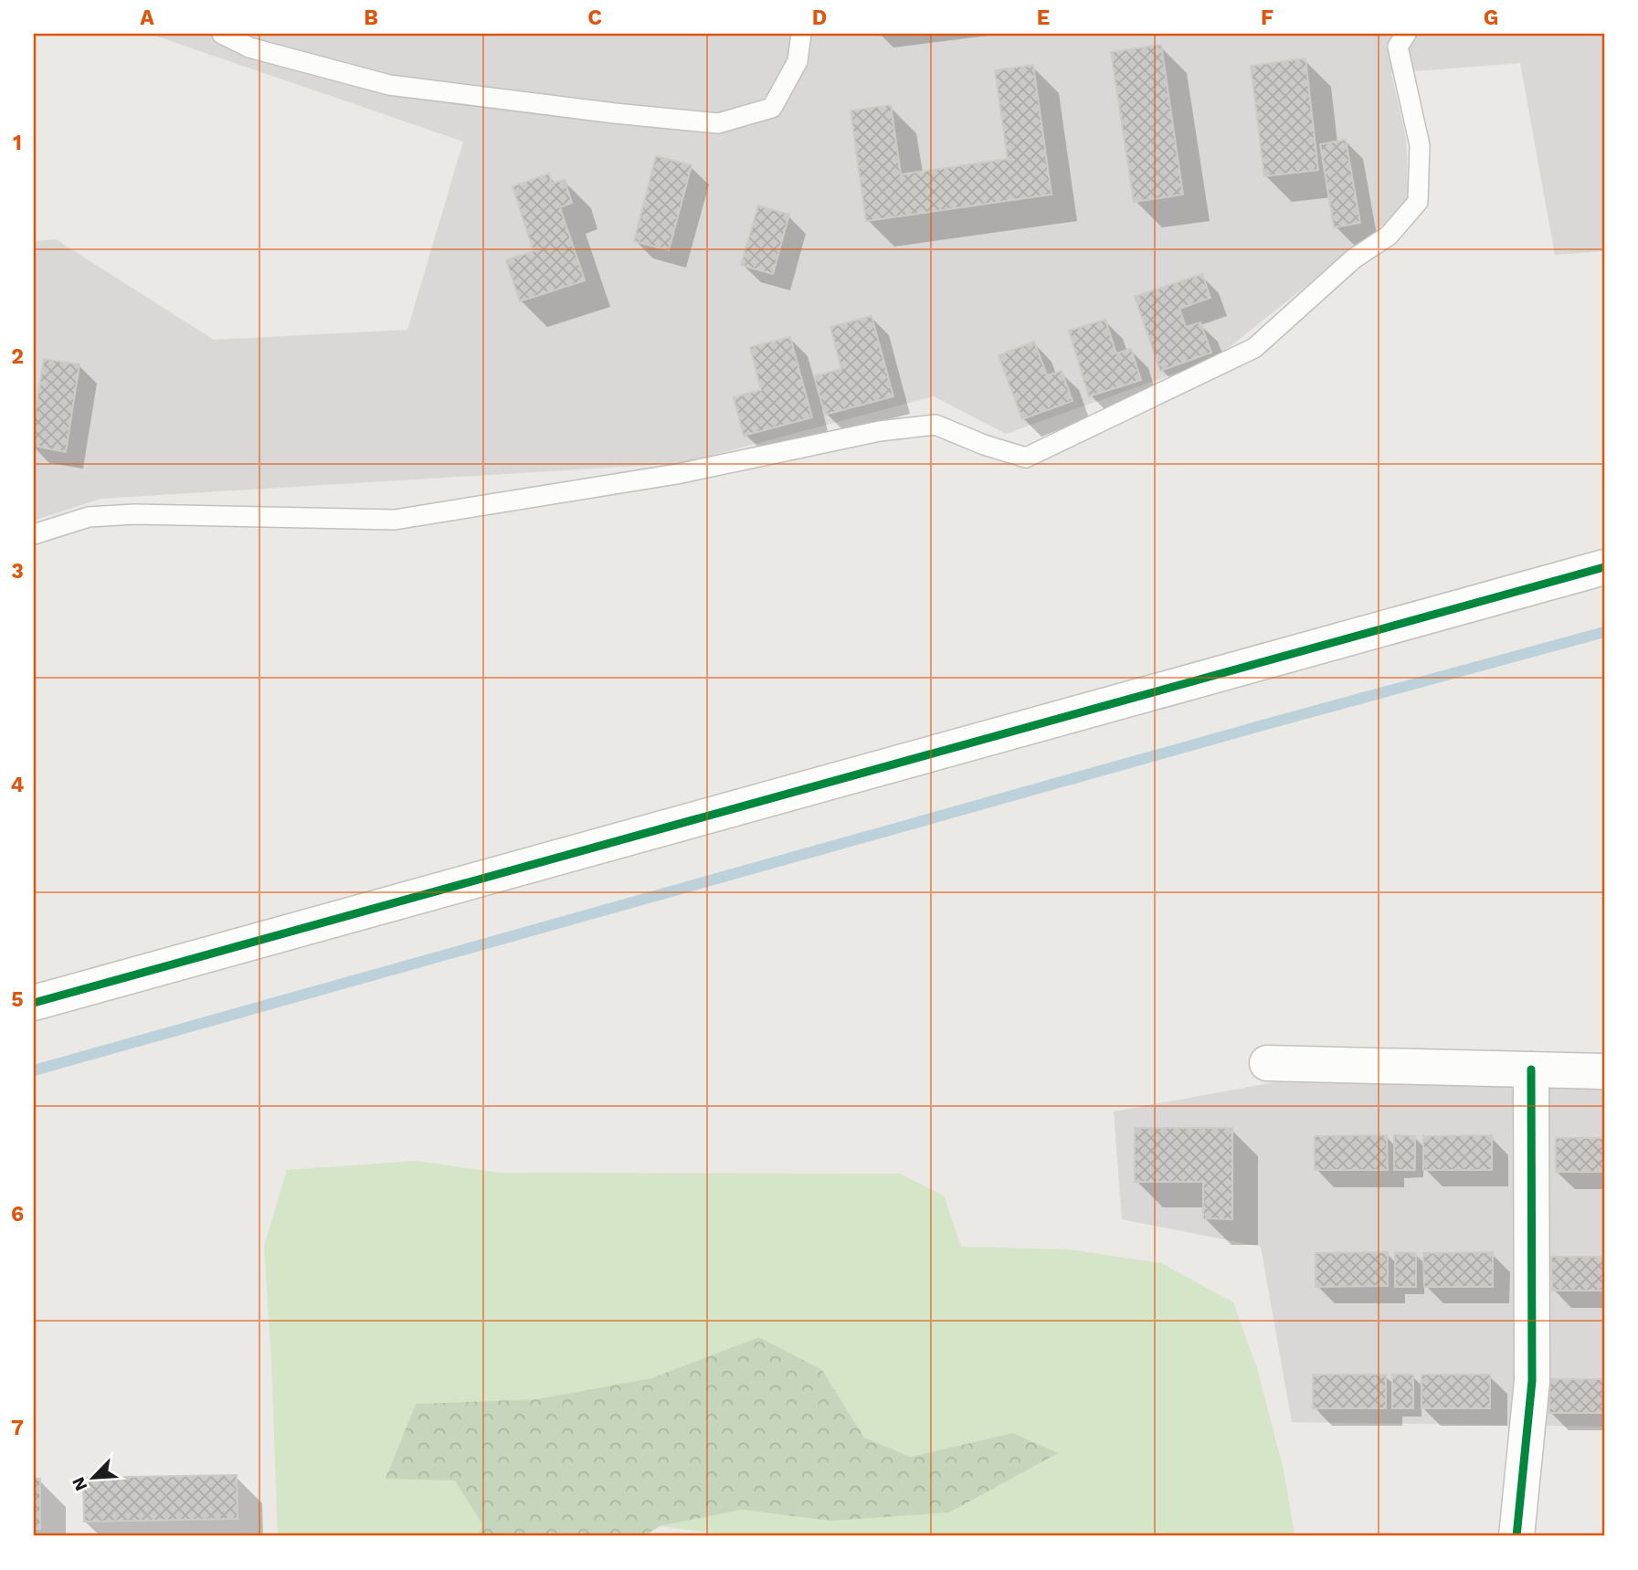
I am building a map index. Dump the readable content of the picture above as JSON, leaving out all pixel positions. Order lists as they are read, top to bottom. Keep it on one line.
{"north":"bottom left","grid":{"columns":["A","B","C","D","E","F","G"],"rows":["1","2","3","4","5","6","7"]}}
